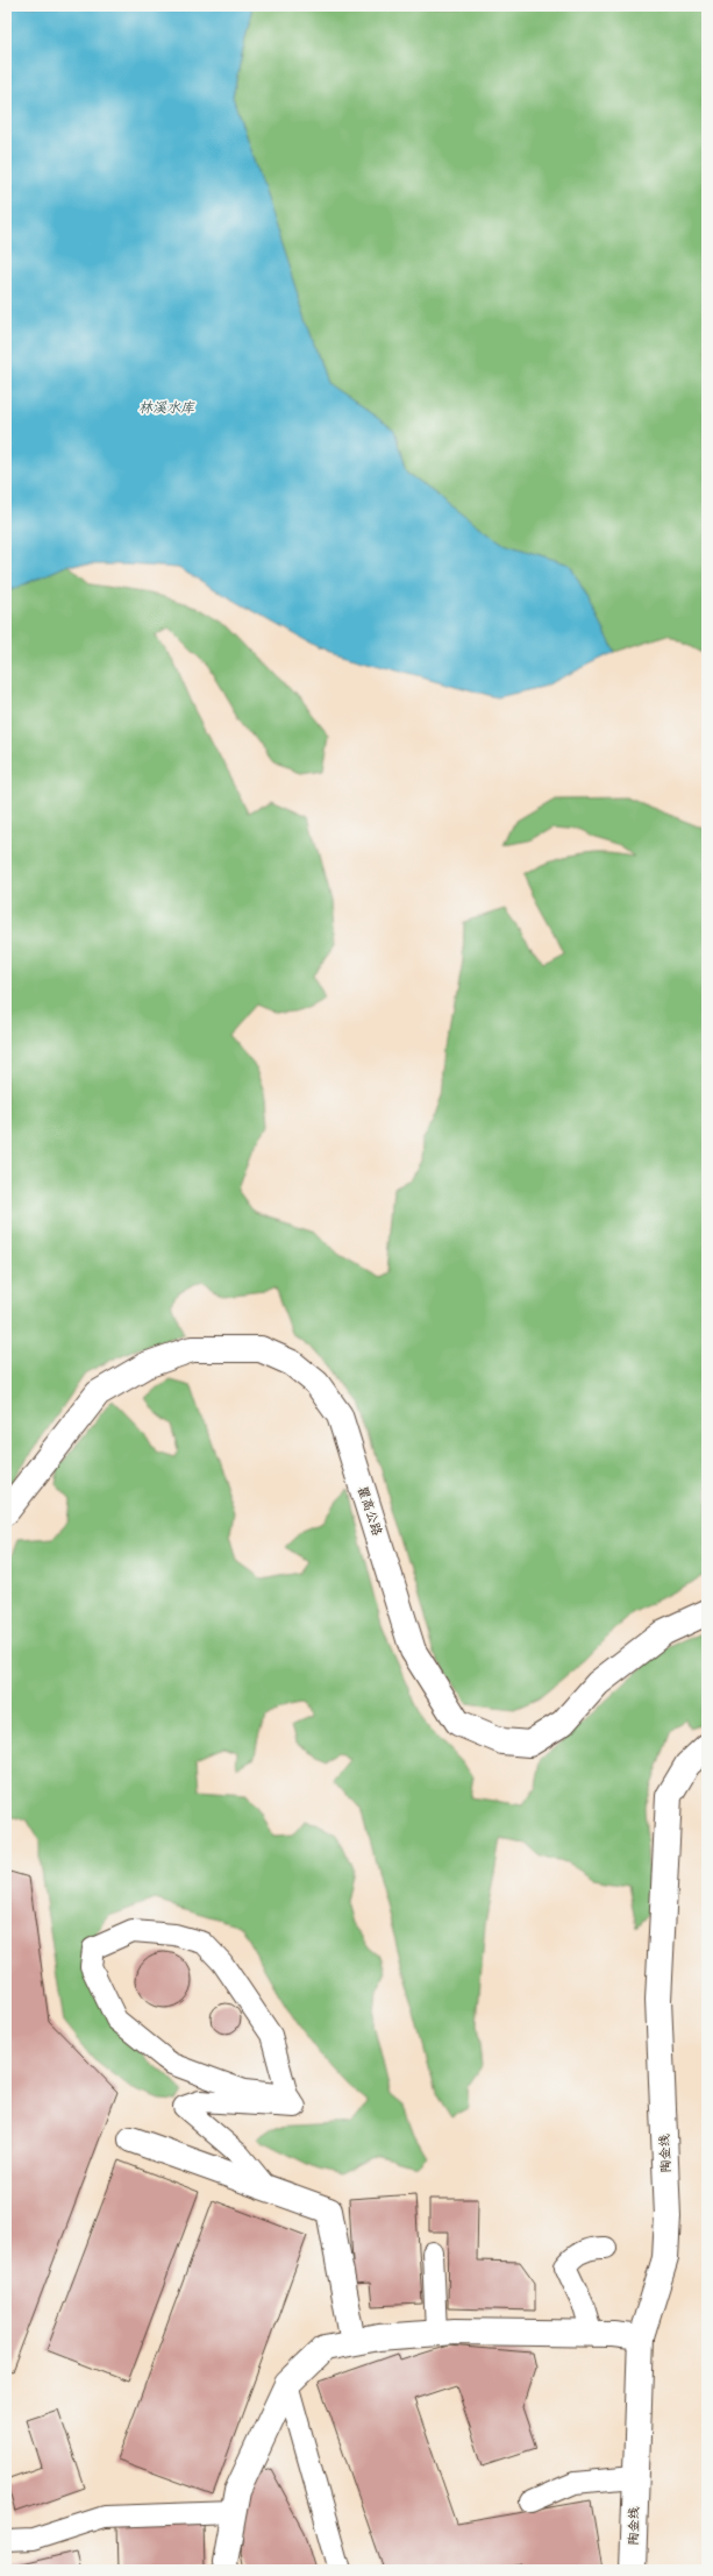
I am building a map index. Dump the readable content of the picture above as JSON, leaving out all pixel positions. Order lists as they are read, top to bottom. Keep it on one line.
{"streets":{"street":["瞿高公路","陶金线"]},"water":["林溪水库"]}
